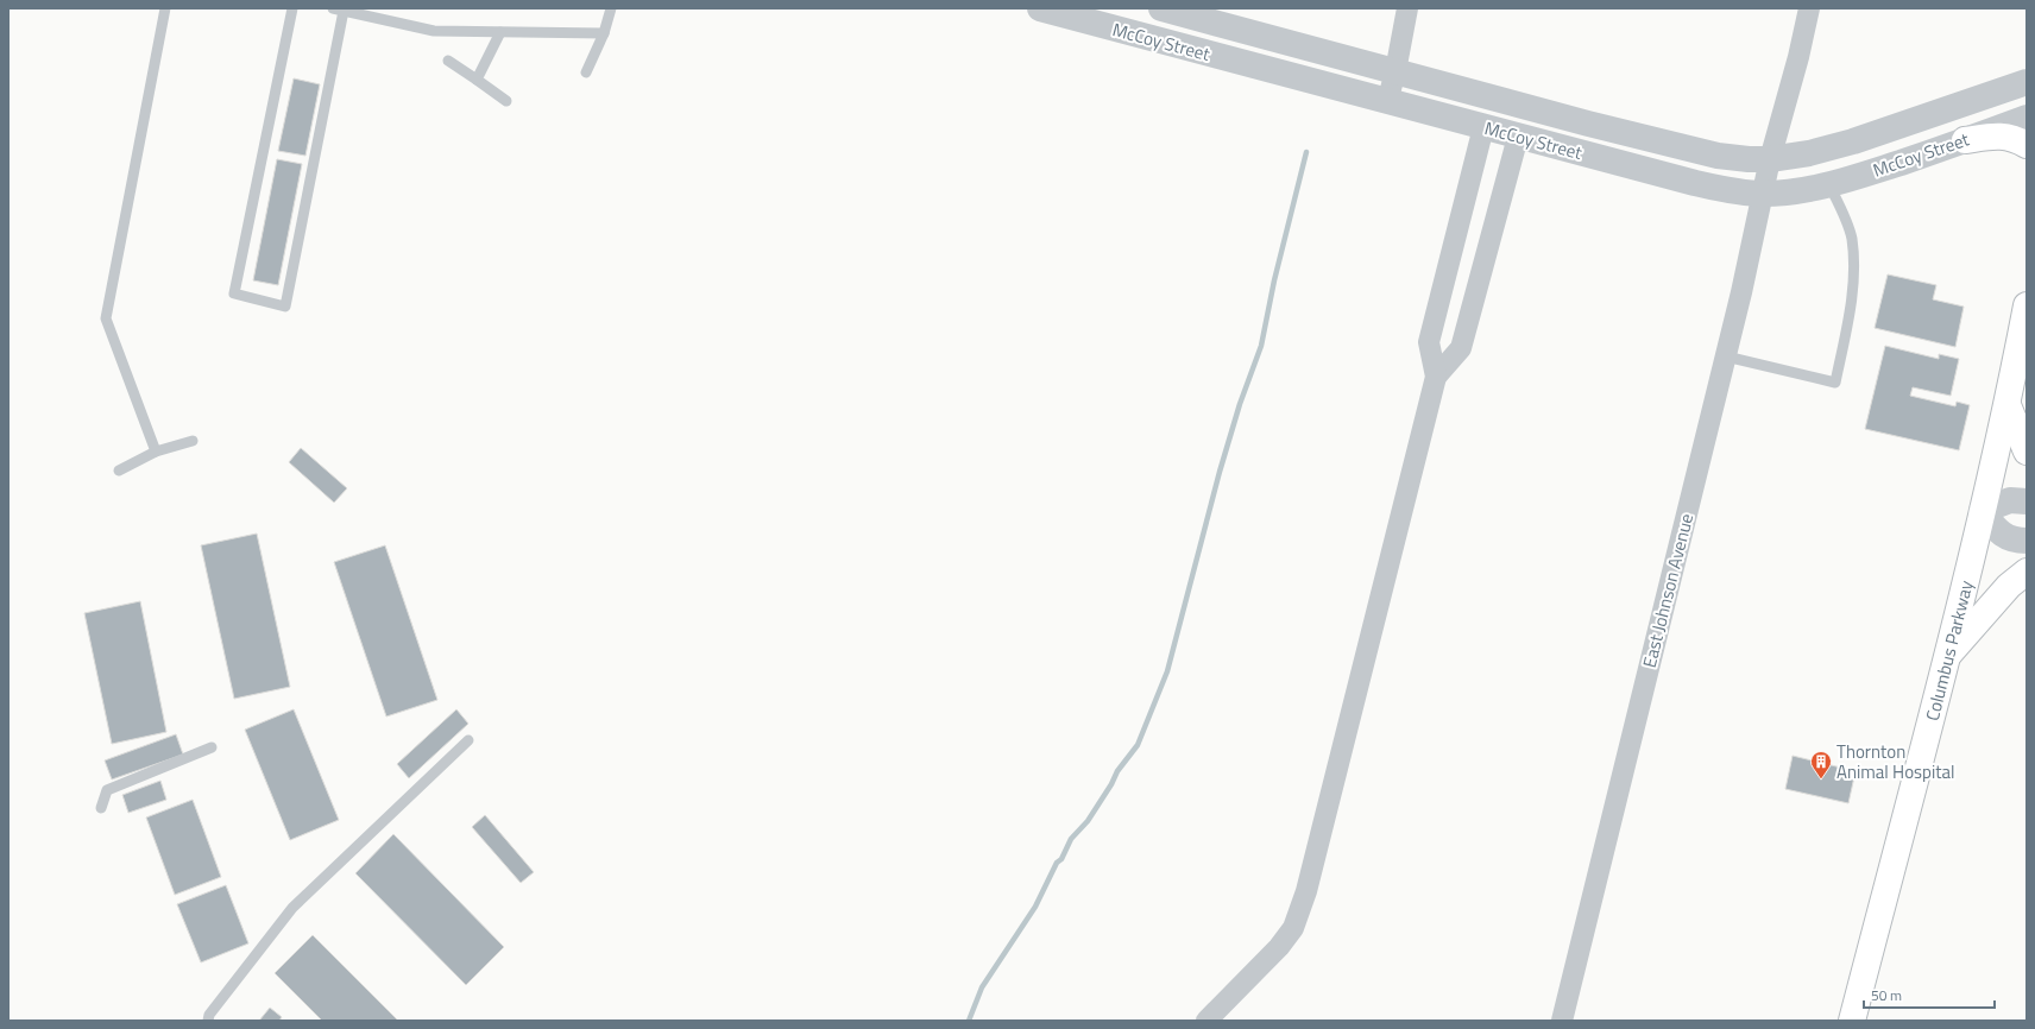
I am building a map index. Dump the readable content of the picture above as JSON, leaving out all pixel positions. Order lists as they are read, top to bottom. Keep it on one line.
{"streets":{"main road":["Columbus Parkway"],"street":["McCoy Street","East Johnson Avenue"]},"crossings":[["McCoy Street","East Johnson Avenue"]],"places":{"building":["Thornton Animal Hospital"]},"scale_bar":"50 m"}
